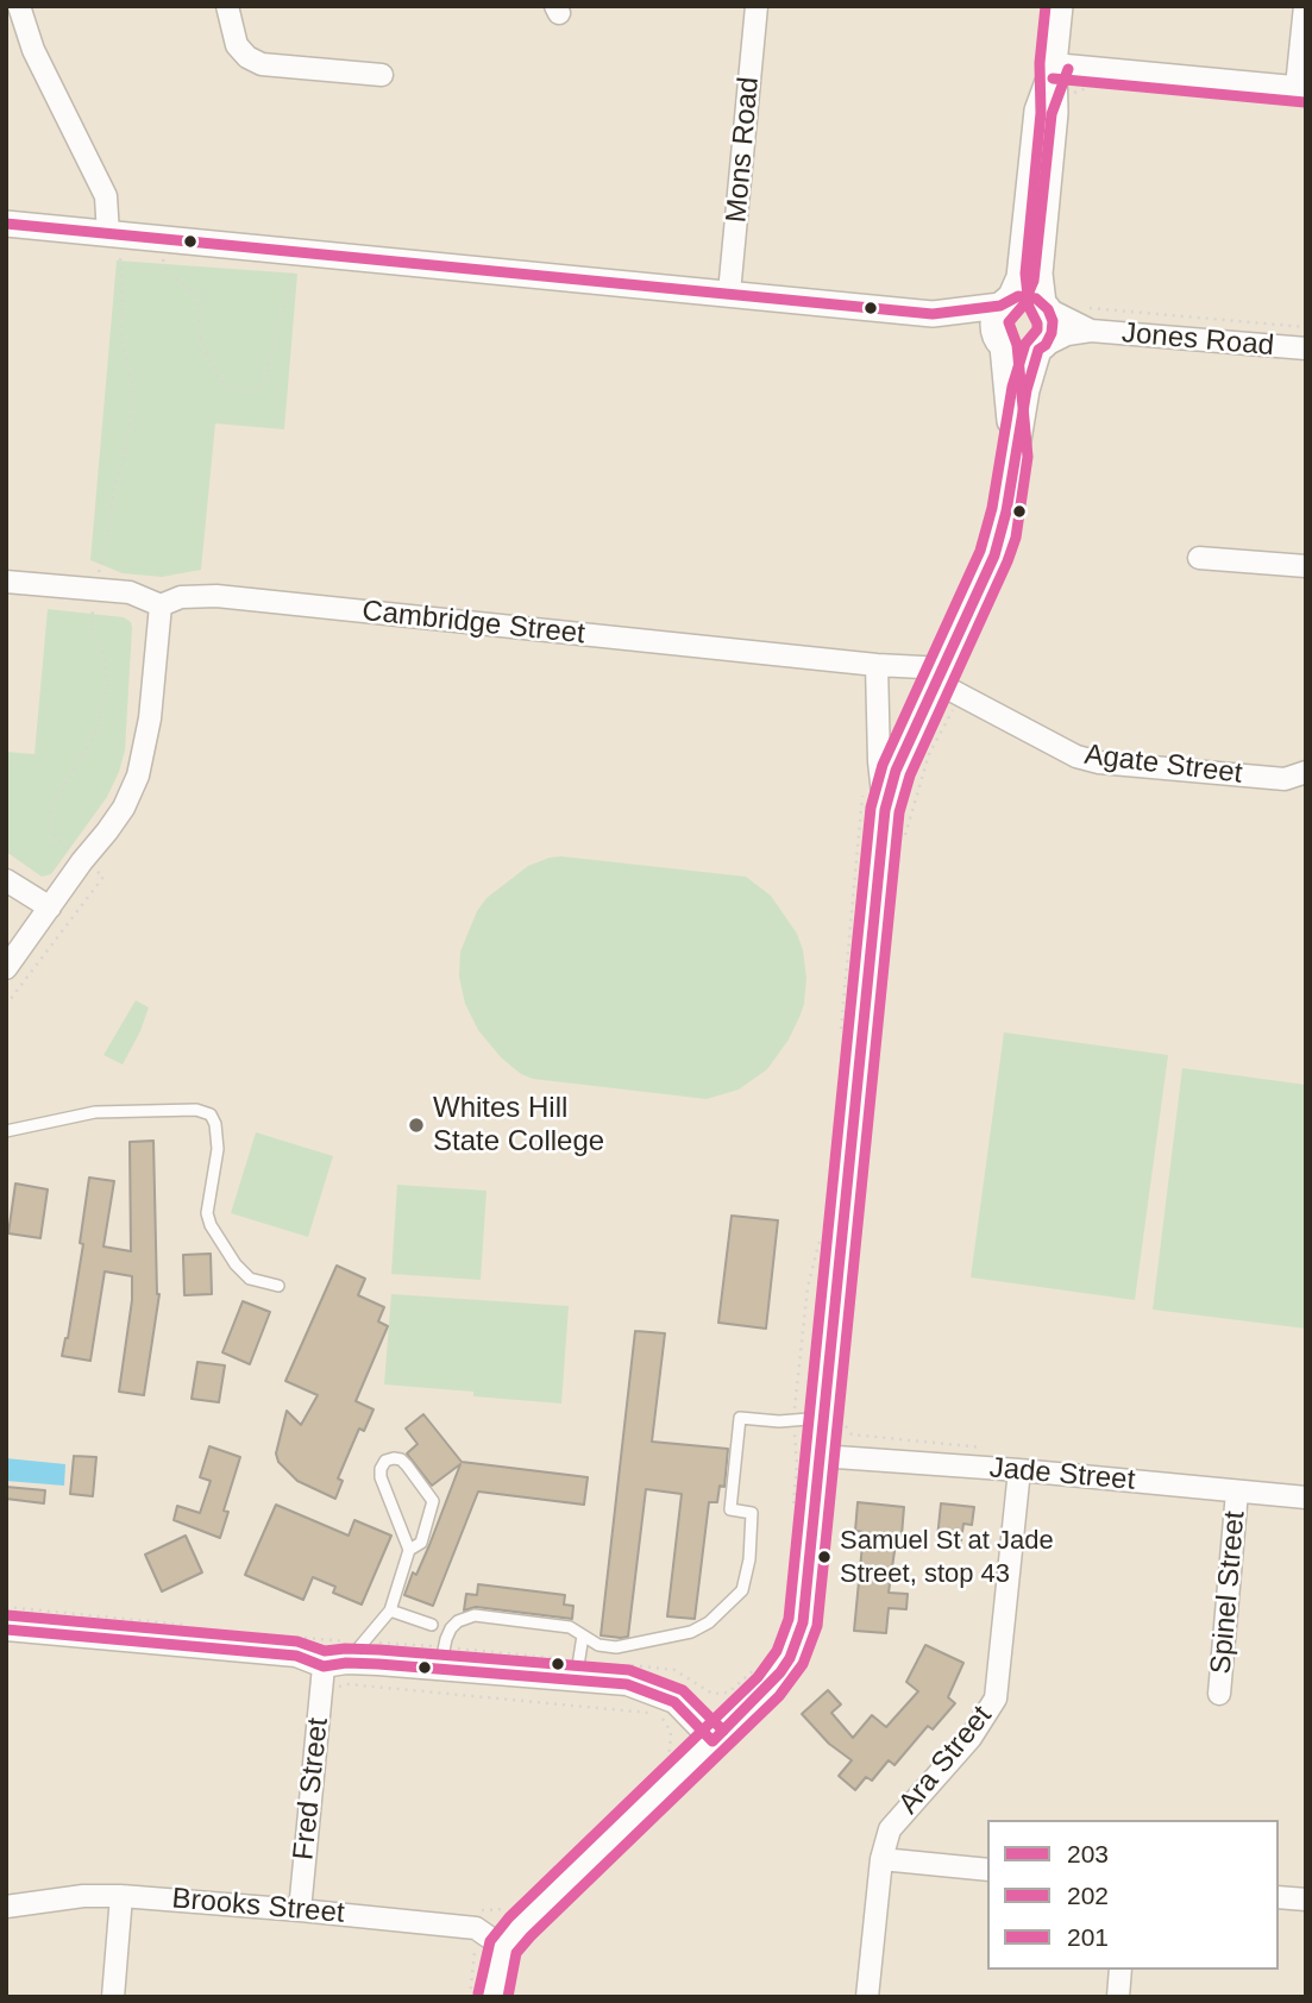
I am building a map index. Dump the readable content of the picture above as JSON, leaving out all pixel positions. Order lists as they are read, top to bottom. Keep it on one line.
{"streets":{"street":["Mons Road","Jones Road","Cambridge Street","Agate Street","Jade Street","Spinel Street","Ara Street","Fred Street","Brooks Street"]},"crossings":[["Cambridge Street","Agate Street"],["Jade Street","Spinel Street"],["Jade Street","Ara Street"],["Fred Street","Brooks Street"]],"places":["Whites Hill State College","Samuel St at Jade Street, stop 43"],"lines":["transit line 201","transit line 202","transit line 203"],"legend":["203","202","201"]}
